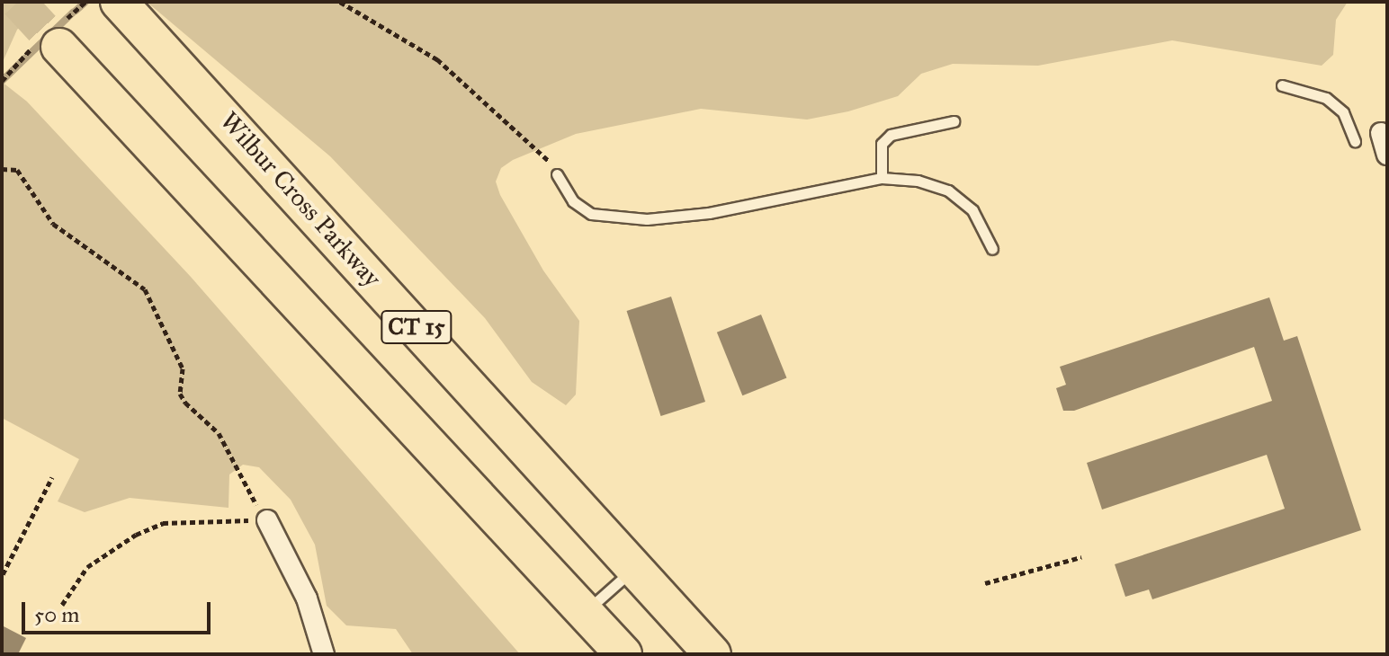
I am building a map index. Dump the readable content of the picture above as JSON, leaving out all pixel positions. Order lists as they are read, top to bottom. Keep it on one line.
{"streets":{"highway":["Wilbur Cross Parkway","CT 15"]},"scale_bar":"50 m"}
